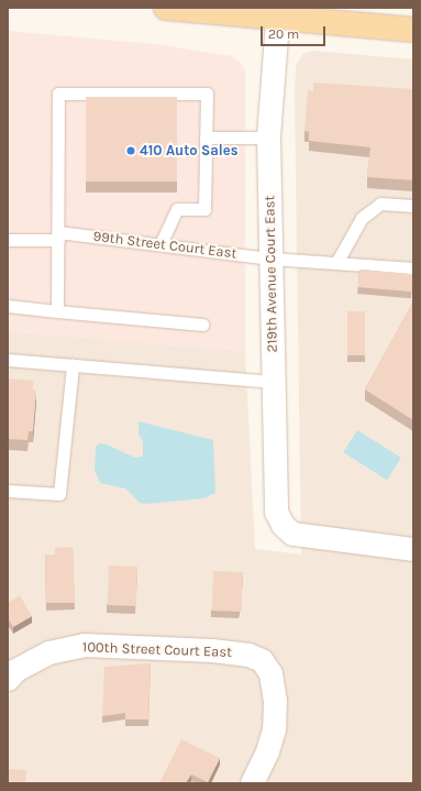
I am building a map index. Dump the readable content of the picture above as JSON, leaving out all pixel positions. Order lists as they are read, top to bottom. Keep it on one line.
{"streets":{"street":["219th Avenue Court East","100th Street Court East"],"lane":["99th Street Court East"]},"crossings":[["99th Street Court East","219th Avenue Court East"]],"places":["410 Auto Sales"],"scale_bar":"20 m"}
